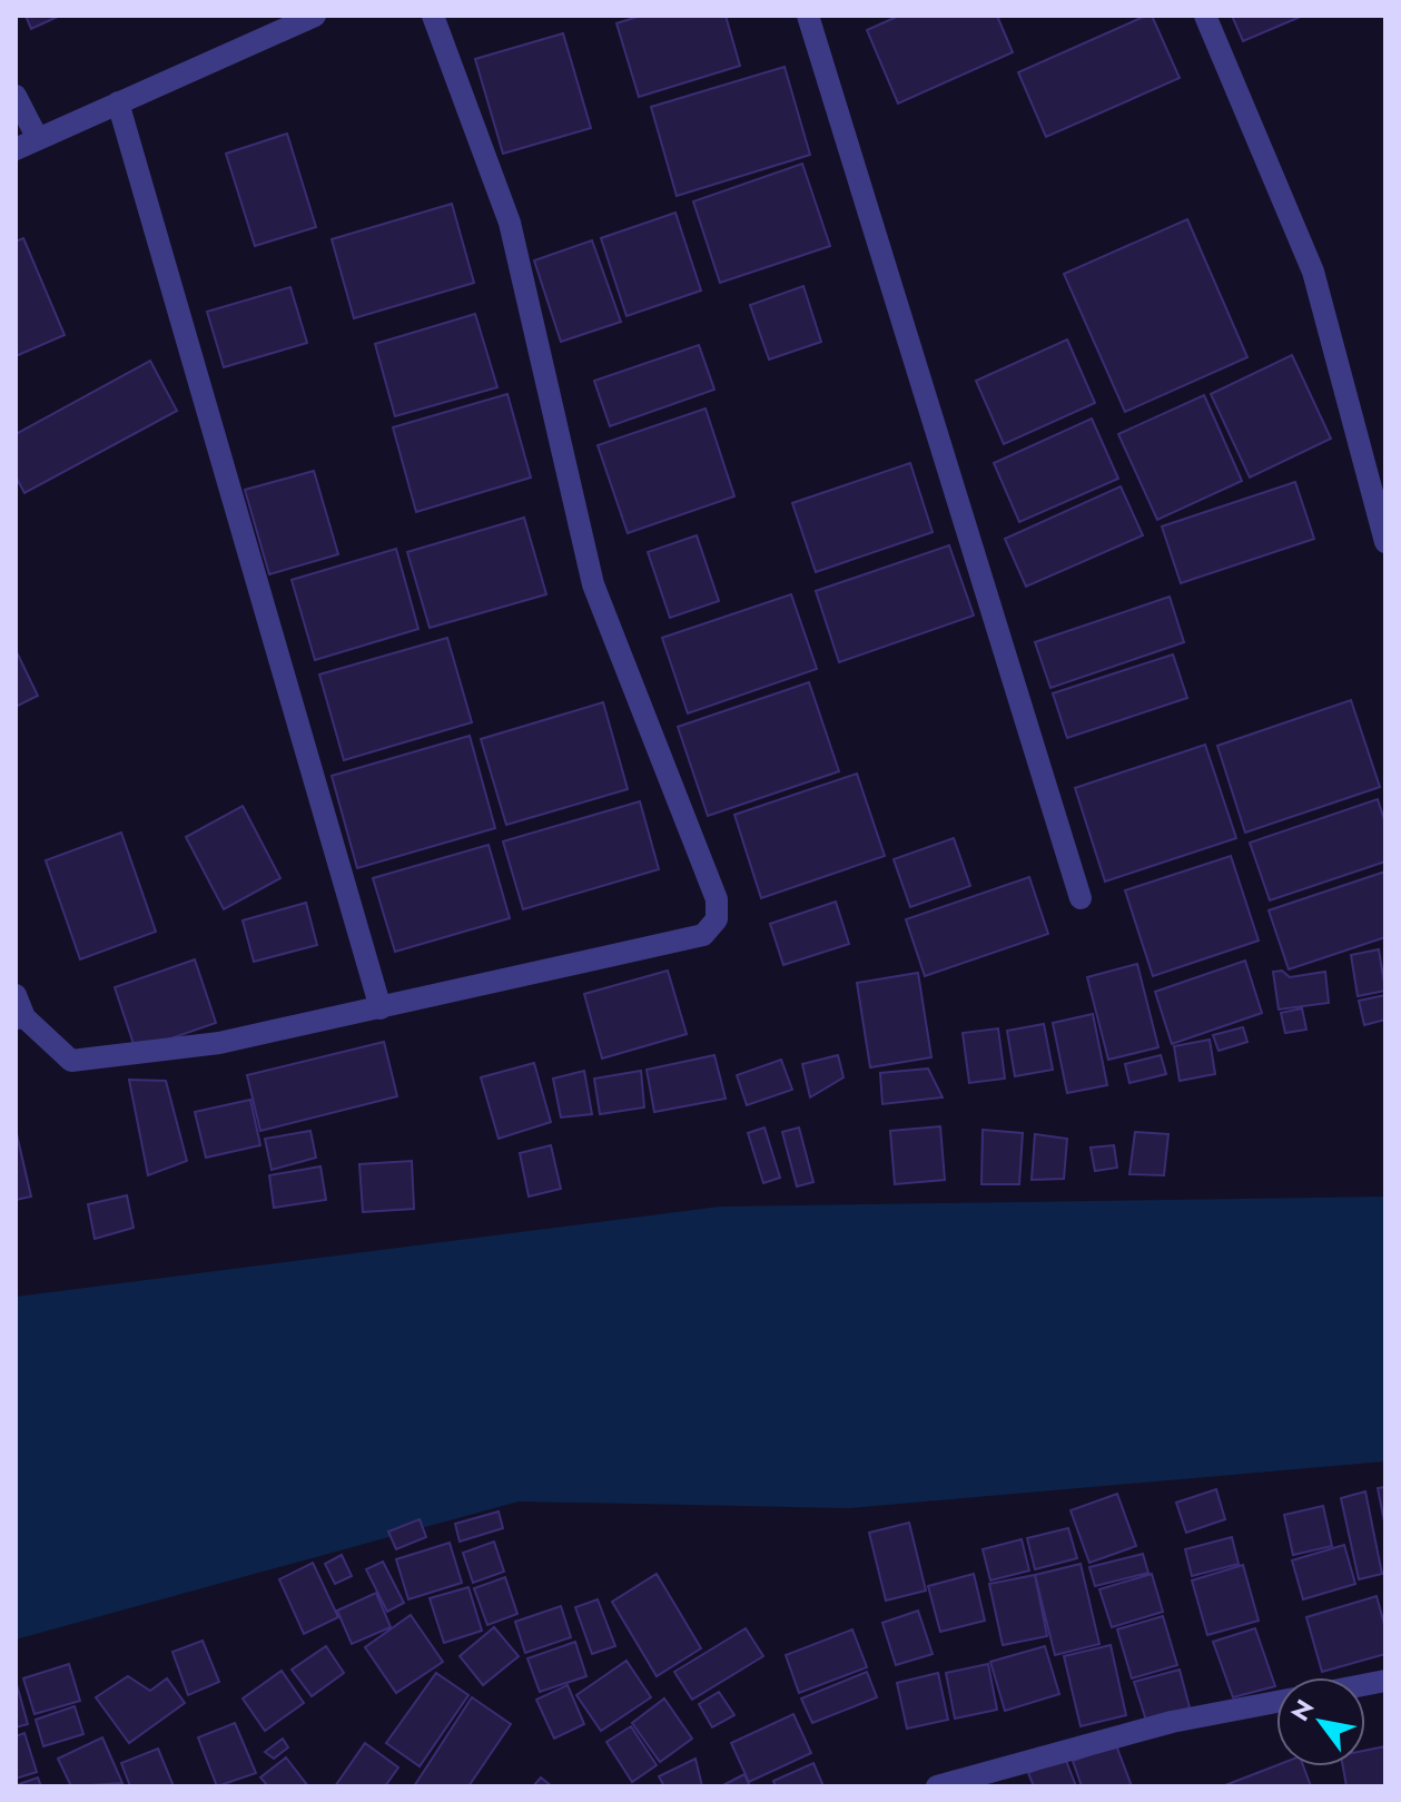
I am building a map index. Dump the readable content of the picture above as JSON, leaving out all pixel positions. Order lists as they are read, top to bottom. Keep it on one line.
{"north":"top left"}
